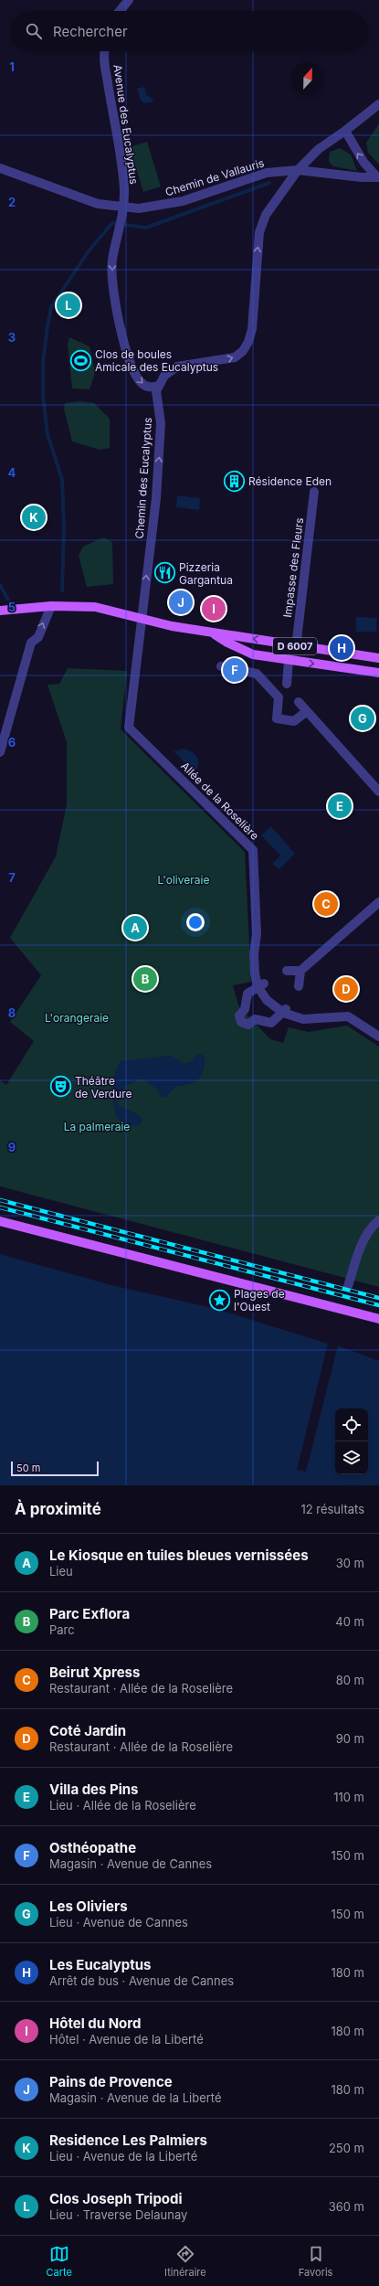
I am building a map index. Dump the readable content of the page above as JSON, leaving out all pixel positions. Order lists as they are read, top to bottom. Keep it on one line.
{"streets":{"main road":["D 6007"],"street":["Avenue des Eucalyptus","Chemin de Vallauris","Chemin des Eucalyptus","Impasse des Fleurs","Allée de la Roselière"]},"crossings":[["Avenue des Eucalyptus","Chemin de Vallauris"],["Avenue des Eucalyptus","Chemin des Eucalyptus"],["Chemin des Eucalyptus","D 6007"],["Chemin des Eucalyptus","Allée de la Roselière"],["Impasse des Fleurs","D 6007"],["D 6007","Allée de la Roselière"]],"one_way":["Avenue des Eucalyptus","Chemin des Eucalyptus"],"parks":["L'oliveraie","L'orangeraie","La palmeraie"],"places":{"sports":["Clos de boules Amicale des Eucalyptus"],"building":["Résidence Eden"],"restaurant":["Pizzeria Gargantua"],"theatre":["Théâtre de Verdure"],"place":["Plages de l'Ouest"]},"scale_bar":"50 m","north":"top","page":{"search":"Rechercher","pins":["L","K","J","I","H","F","G","E","C","A","B","D"],"scale":"50 m","heading":["À proximité","12 résultats"],"list":[{"mark":"A","name":"Le Kiosque en tuiles bleues vernissées","note":"Lieu","value":"30 m"},{"mark":"B","name":"Parc Exflora","note":"Parc","value":"40 m"},{"mark":"C","name":"Beirut Xpress","note":"Restaurant · Allée de la Roselière","value":"80 m"},{"mark":"D","name":"Coté Jardin","note":"Restaurant · Allée de la Roselière","value":"90 m"},{"mark":"E","name":"Villa des Pins","note":"Lieu · Allée de la Roselière","value":"110 m"},{"mark":"F","name":"Osthéopathe","note":"Magasin · Avenue de Cannes","value":"150 m"},{"mark":"G","name":"Les Oliviers","note":"Lieu · Avenue de Cannes","value":"150 m"},{"mark":"H","name":"Les Eucalyptus","note":"Arrêt de bus · Avenue de Cannes","value":"180 m"},{"mark":"I","name":"Hôtel du Nord","note":"Hôtel · Avenue de la Liberté","value":"180 m"},{"mark":"J","name":"Pains de Provence","note":"Magasin · Avenue de la Liberté","value":"180 m"},{"mark":"K","name":"Residence Les Palmiers","note":"Lieu · Avenue de la Liberté","value":"250 m"},{"mark":"L","name":"Clos Joseph Tripodi","note":"Lieu · Traverse Delaunay","value":"360 m"}],"nav":["Carte","Itinéraire","Favoris"]},"grid":{"rows":["1","2","3","4","5","6","7","8","9"]}}
